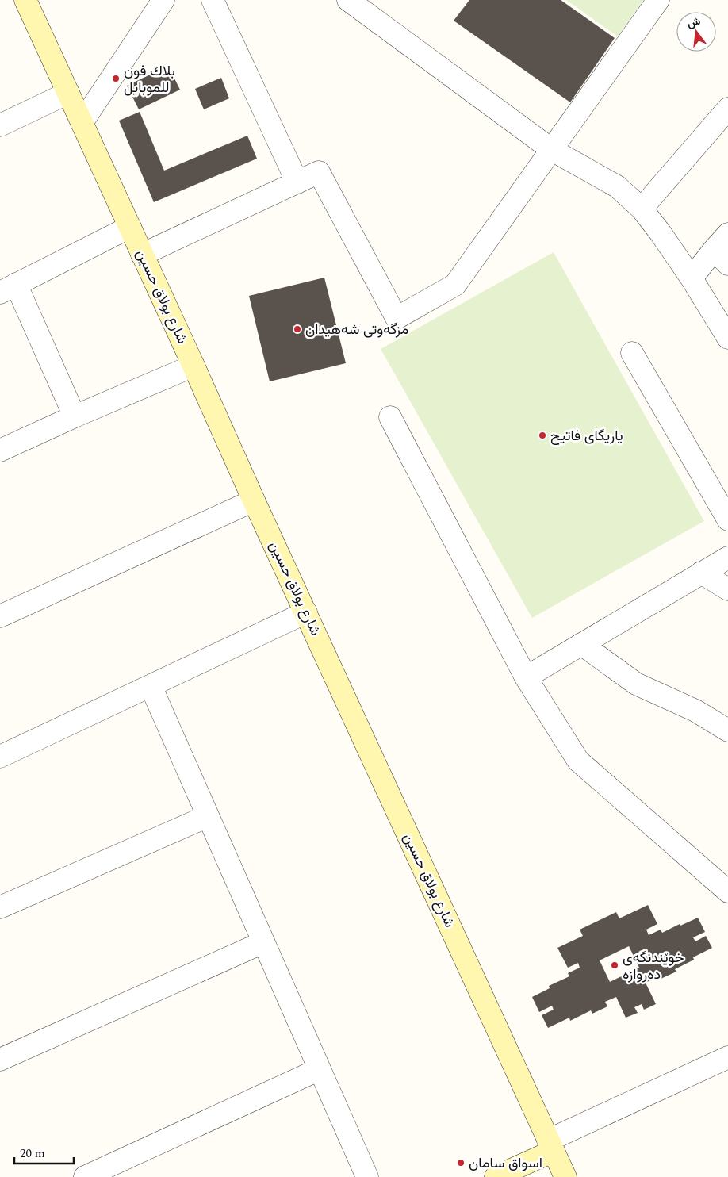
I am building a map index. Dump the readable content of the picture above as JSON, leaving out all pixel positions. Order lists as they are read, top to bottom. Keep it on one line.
{"streets":{"street":["شارع بولاق حسين"]},"places":["بلاك فون للموبايل","مزگەوتی شەهیدان","یاریگای فاتیح","خوێندنگەی دەروازە","اسواق سامان"],"scale_bar":"20 m","north":"top"}
